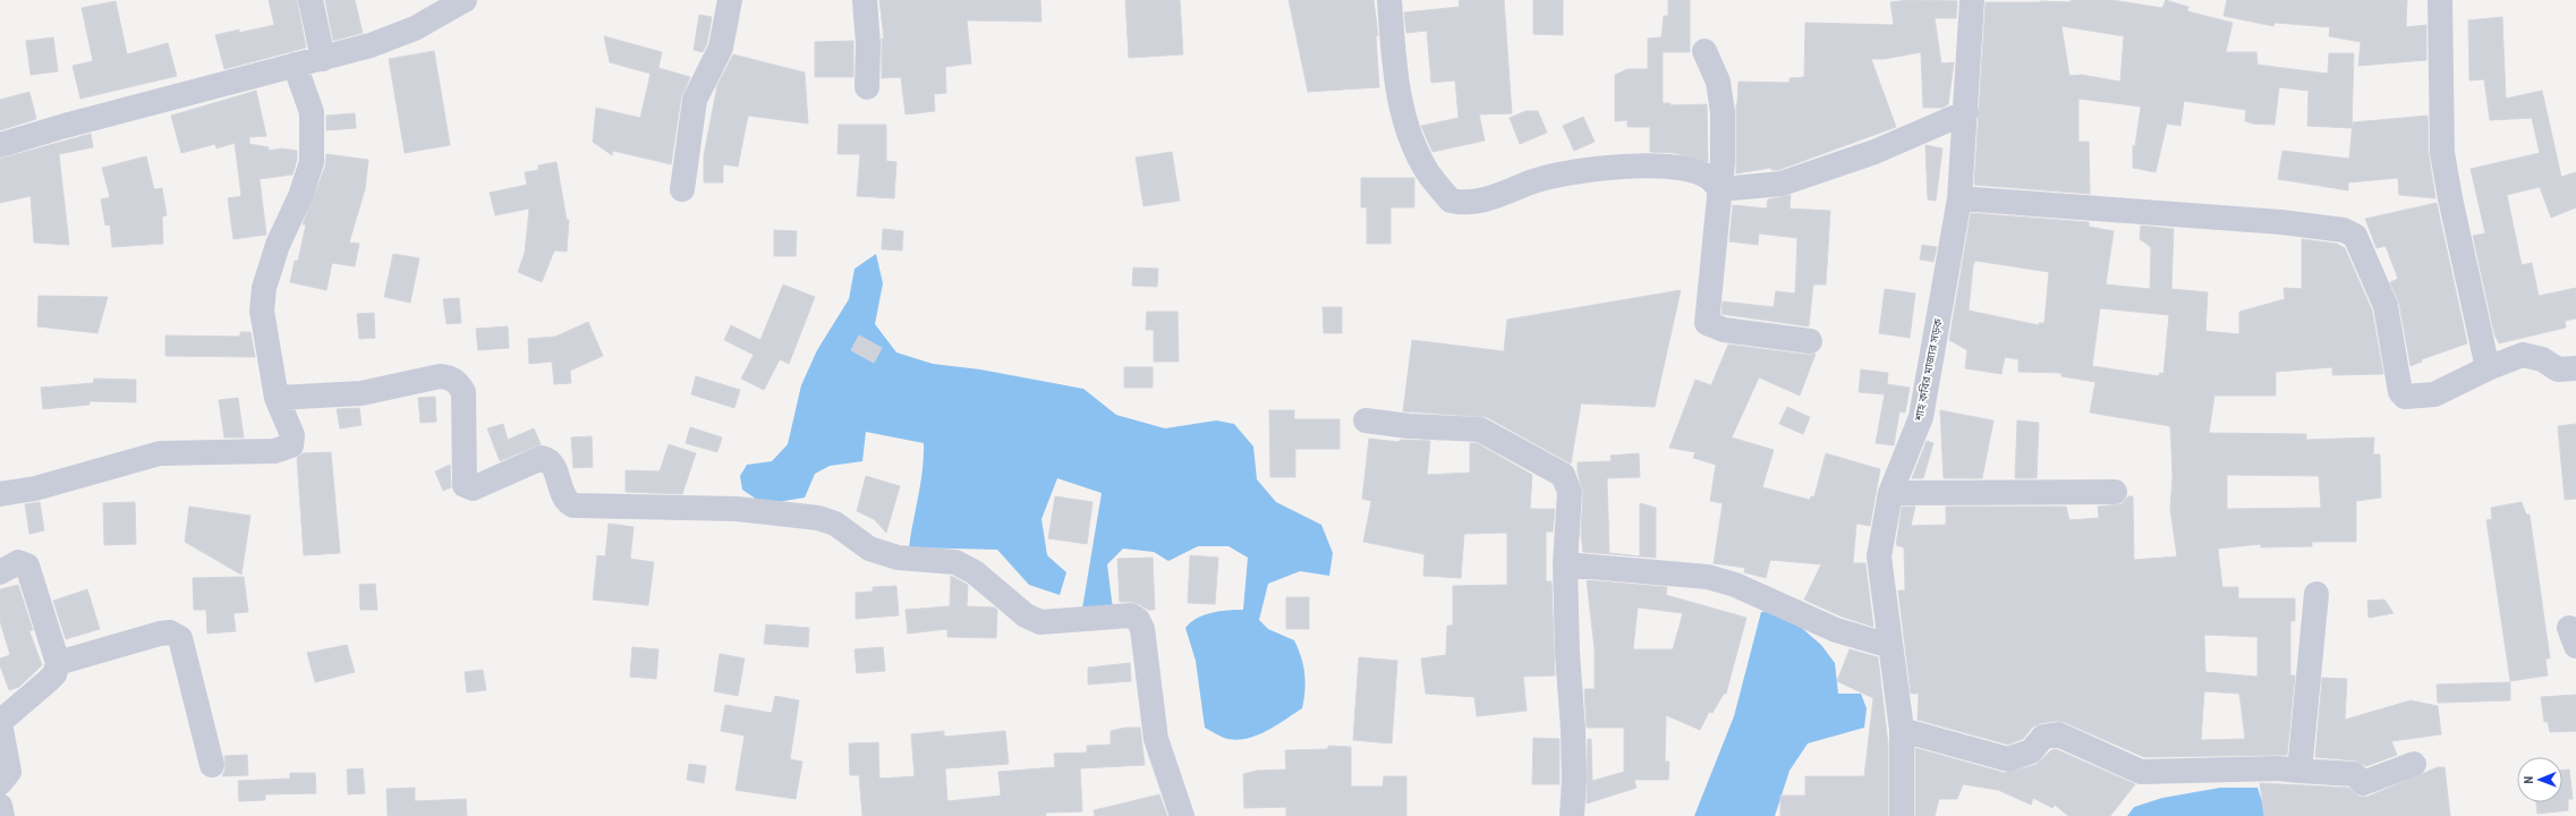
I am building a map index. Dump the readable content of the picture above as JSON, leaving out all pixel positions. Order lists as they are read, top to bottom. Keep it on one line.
{"streets":{"street":["শাহ কবির মাজার সড়ক"]},"north":"left"}
